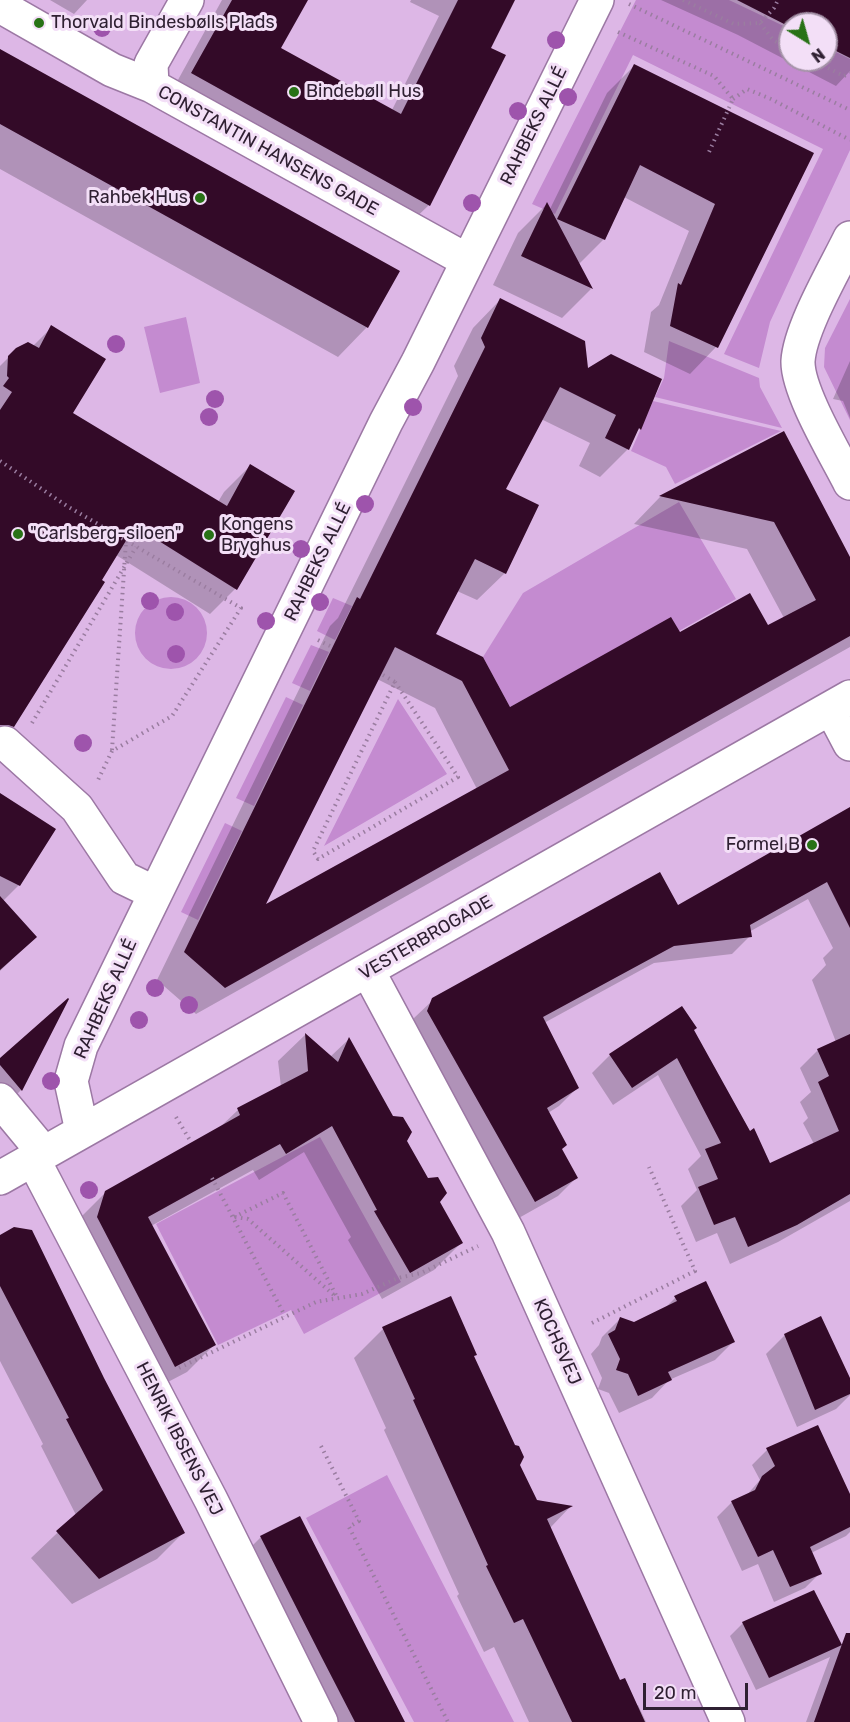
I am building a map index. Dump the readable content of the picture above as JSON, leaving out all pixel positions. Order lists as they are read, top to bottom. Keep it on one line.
{"streets":{"street":["RAHBEKS ALLÉ","CONSTANTIN HANSENS GADE","VESTERBROGADE","KOCHSVEJ","HENRIK IBSENS VEJ"]},"crossings":[["RAHBEKS ALLÉ","CONSTANTIN HANSENS GADE"],["RAHBEKS ALLÉ","VESTERBROGADE"],["VESTERBROGADE","KOCHSVEJ"],["VESTERBROGADE","HENRIK IBSENS VEJ"]],"places":["Thorvald Bindesbølls Plads","Bindebøll Hus","Rahbek Hus","\"Carlsberg-siloen\"","Kongens Bryghus","Formel B"],"scale_bar":"20 m","north":"bottom right"}
